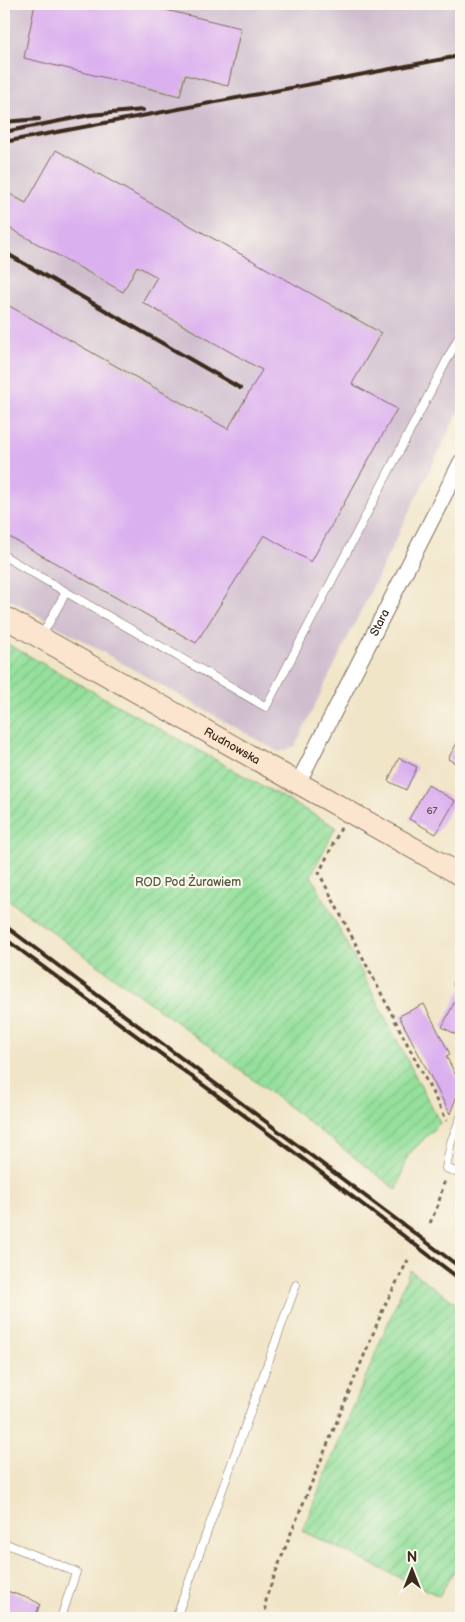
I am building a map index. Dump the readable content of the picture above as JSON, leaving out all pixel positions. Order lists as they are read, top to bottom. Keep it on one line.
{"streets":{"main road":["Rudnowska"],"street":["Stara"]},"crossings":[["Stara","Rudnowska"]],"parks":["ROD Pod Żurawiem"],"house_numbers":["67"],"north":"top"}
